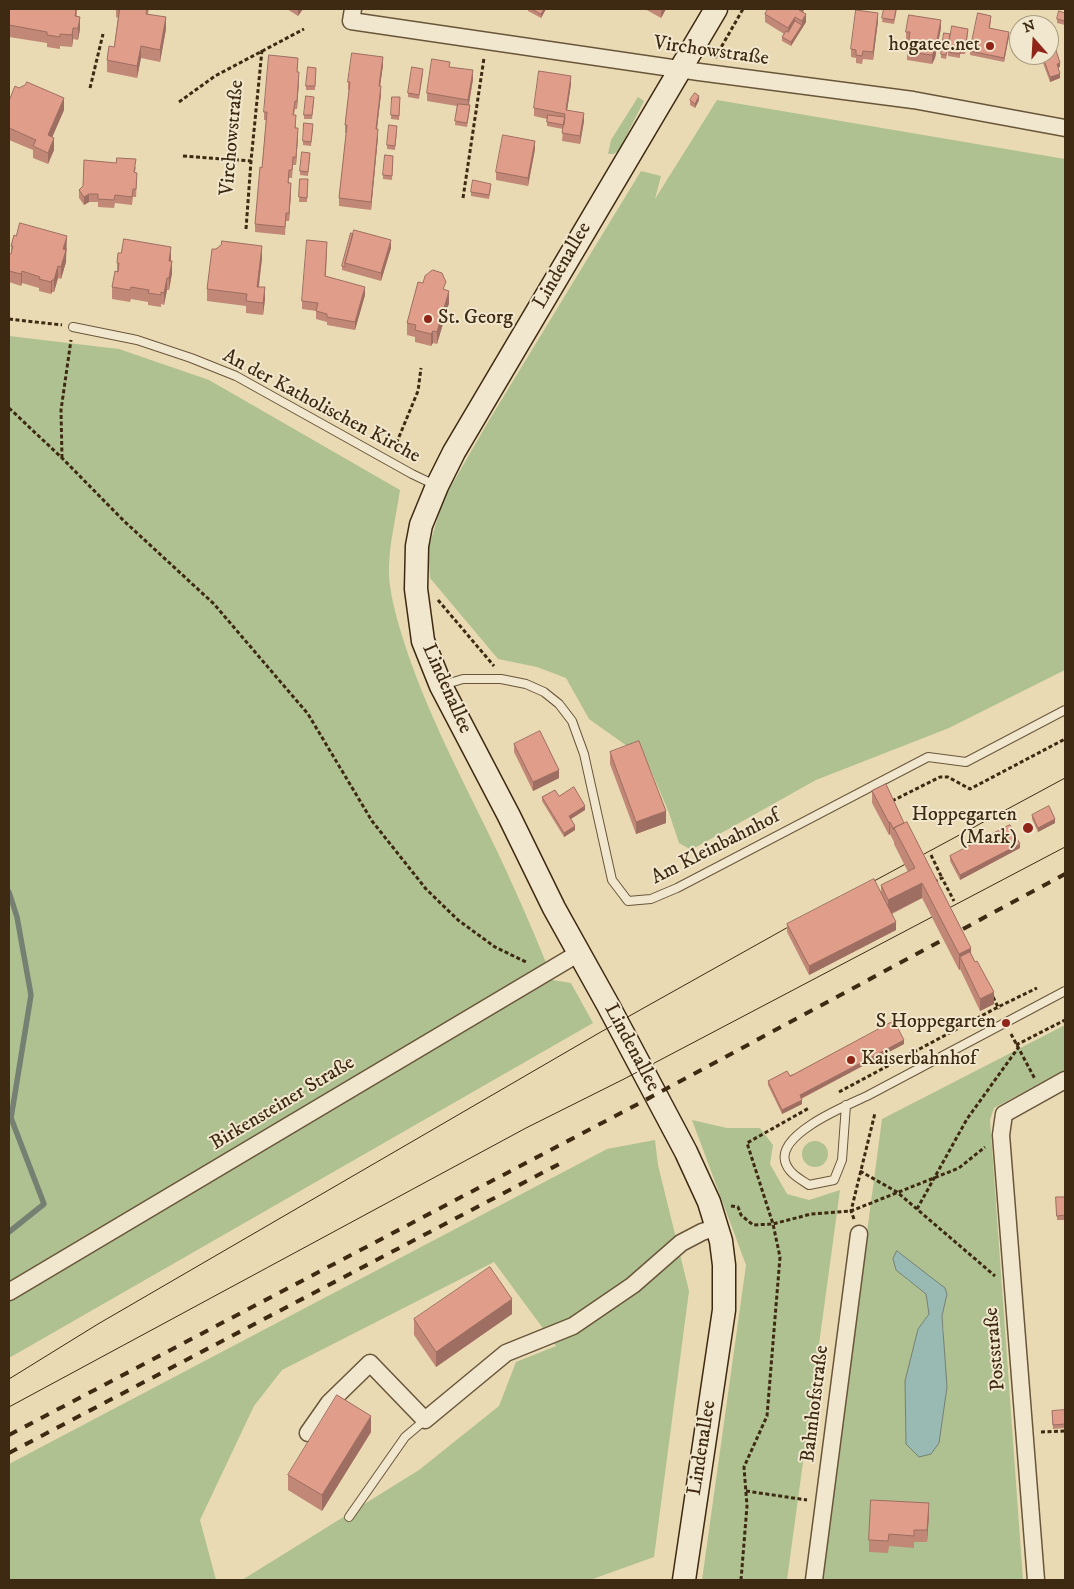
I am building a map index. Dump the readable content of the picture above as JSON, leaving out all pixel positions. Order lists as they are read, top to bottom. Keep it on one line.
{"streets":{"street":["Virchowstraße","Lindenallee","Birkensteiner Straße","Poststraße","Bahnhofstraße"],"lane":["An der Katholischen Kirche","Am Kleinbahnhof"]},"crossings":[["Virchowstraße","Lindenallee"],["Lindenallee","An der Katholischen Kirche"],["Lindenallee","Am Kleinbahnhof"],["Lindenallee","Birkensteiner Straße"]],"places":["hogatec.net","St. Georg","Hoppegarten (Mark)","S Hoppegarten","Kaiserbahnhof"],"north":"top"}
